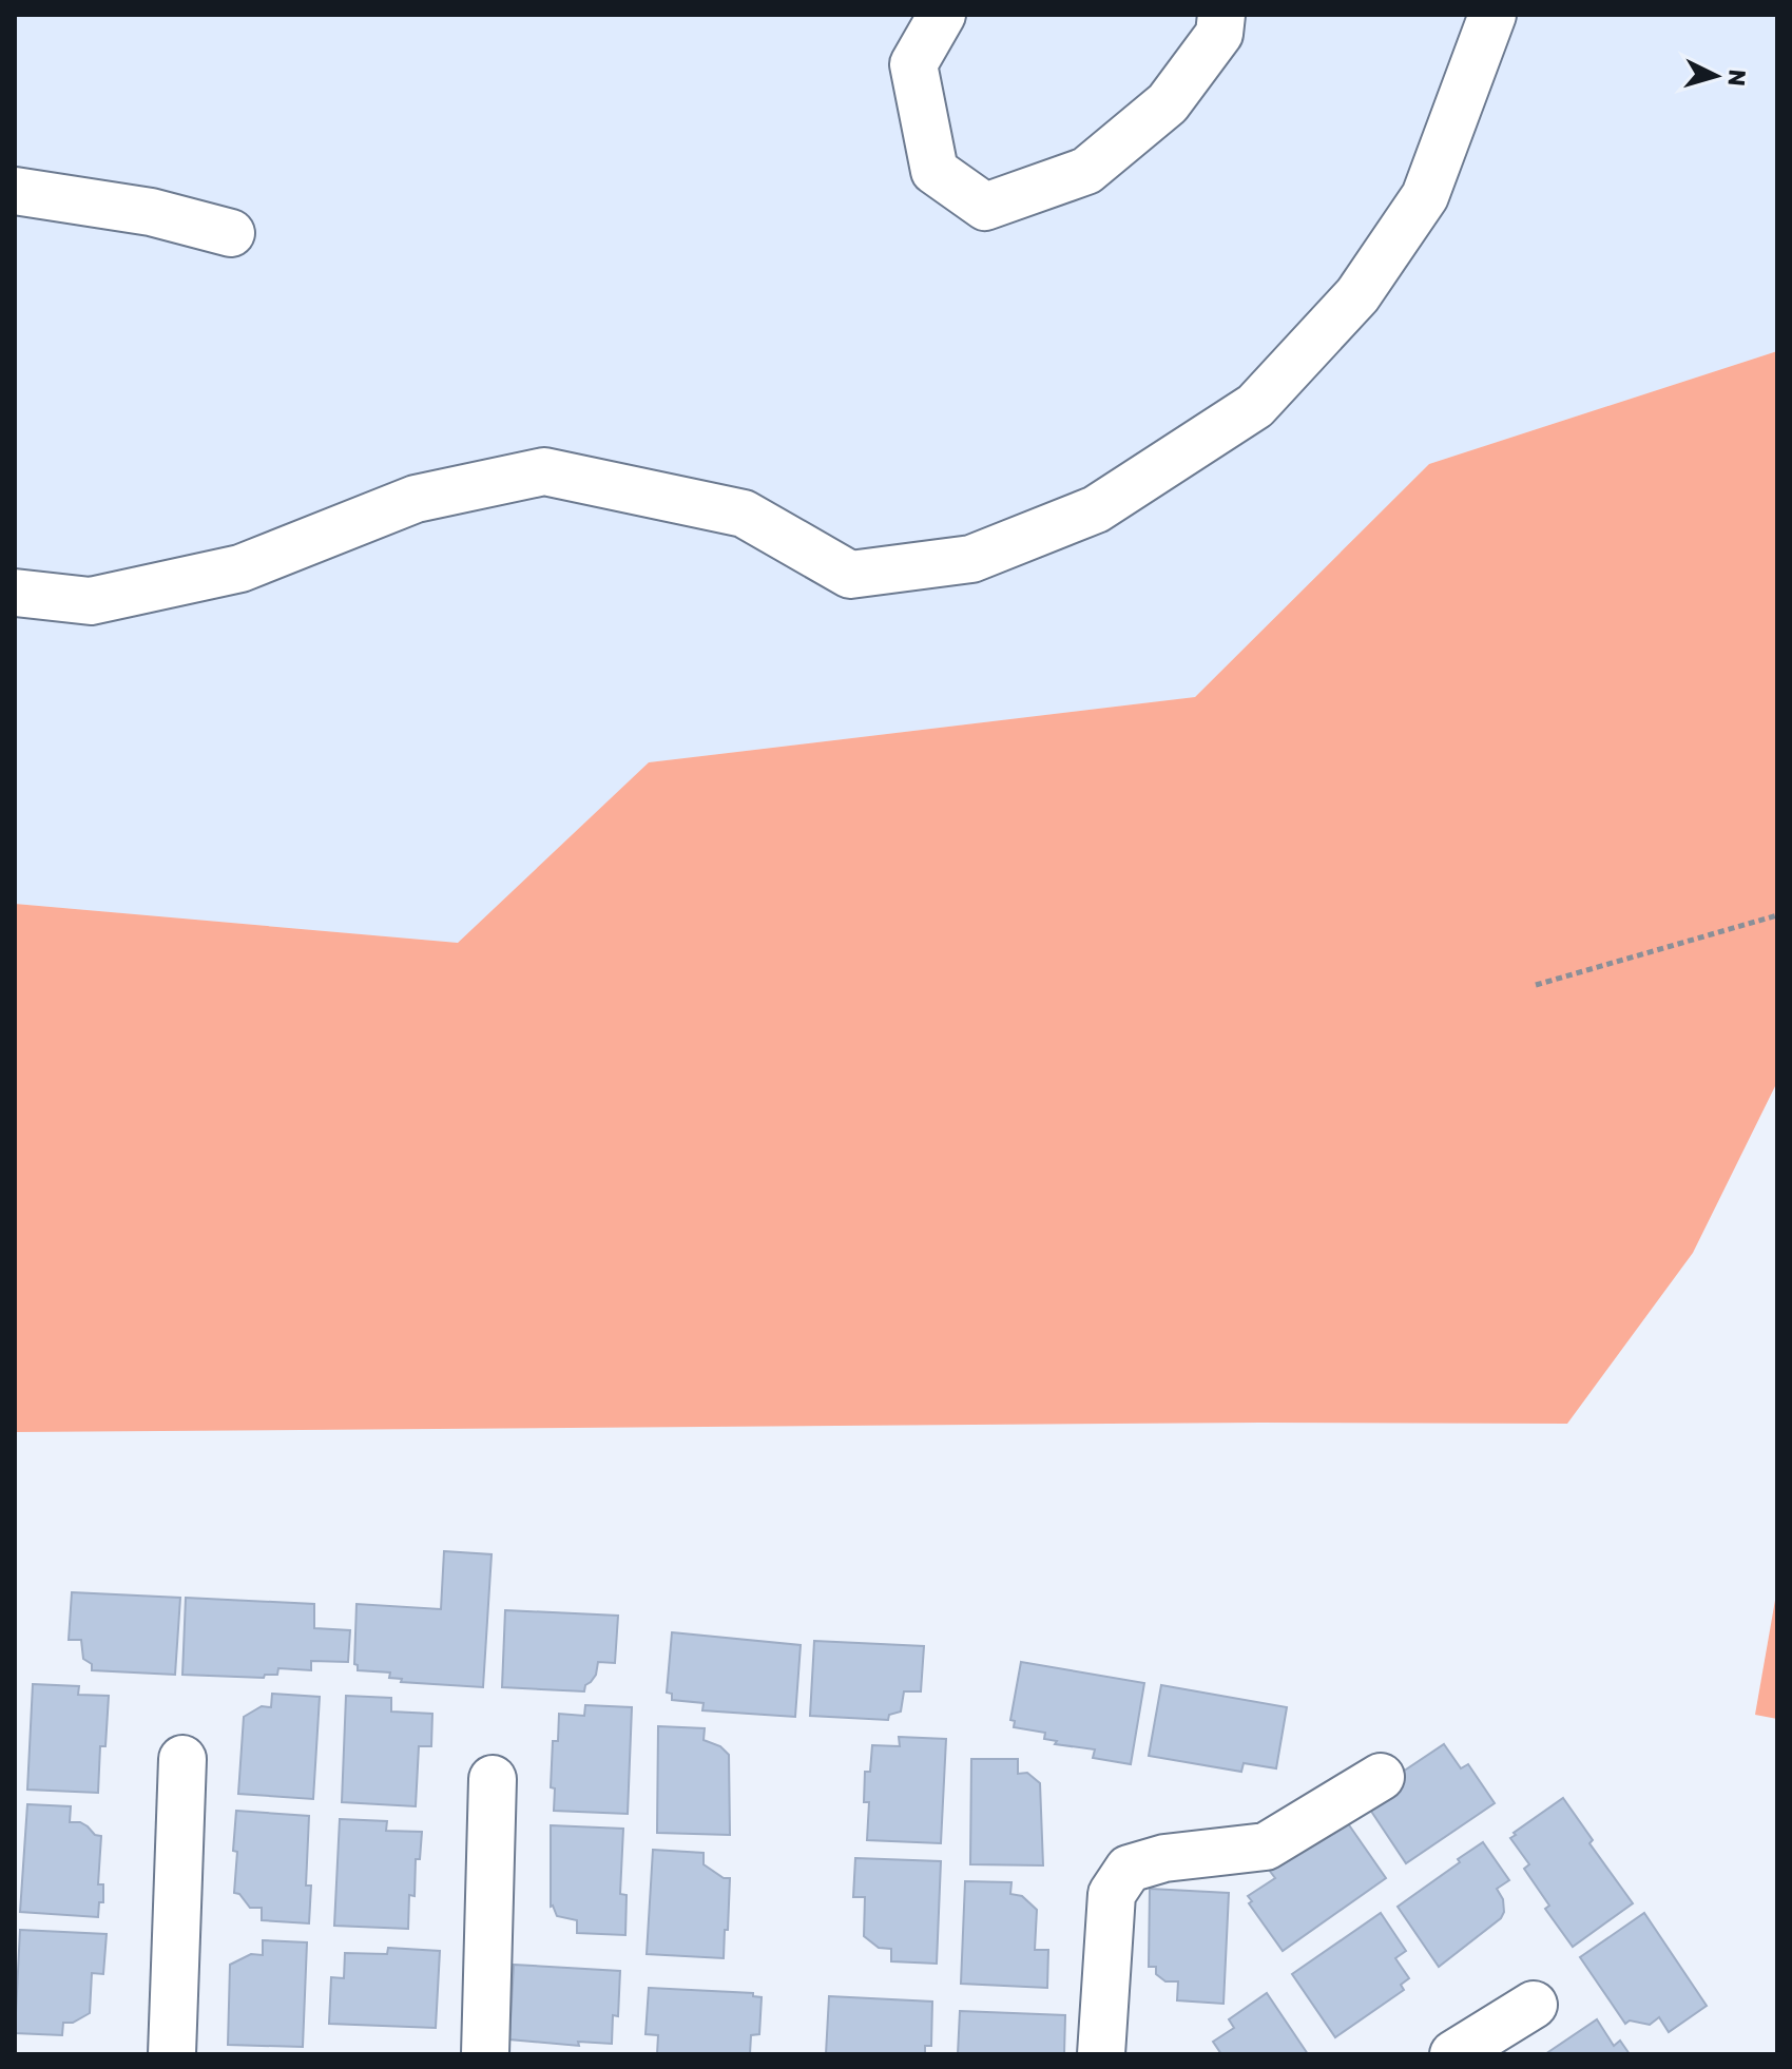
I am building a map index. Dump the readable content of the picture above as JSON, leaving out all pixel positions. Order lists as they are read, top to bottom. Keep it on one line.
{"north":"right"}
